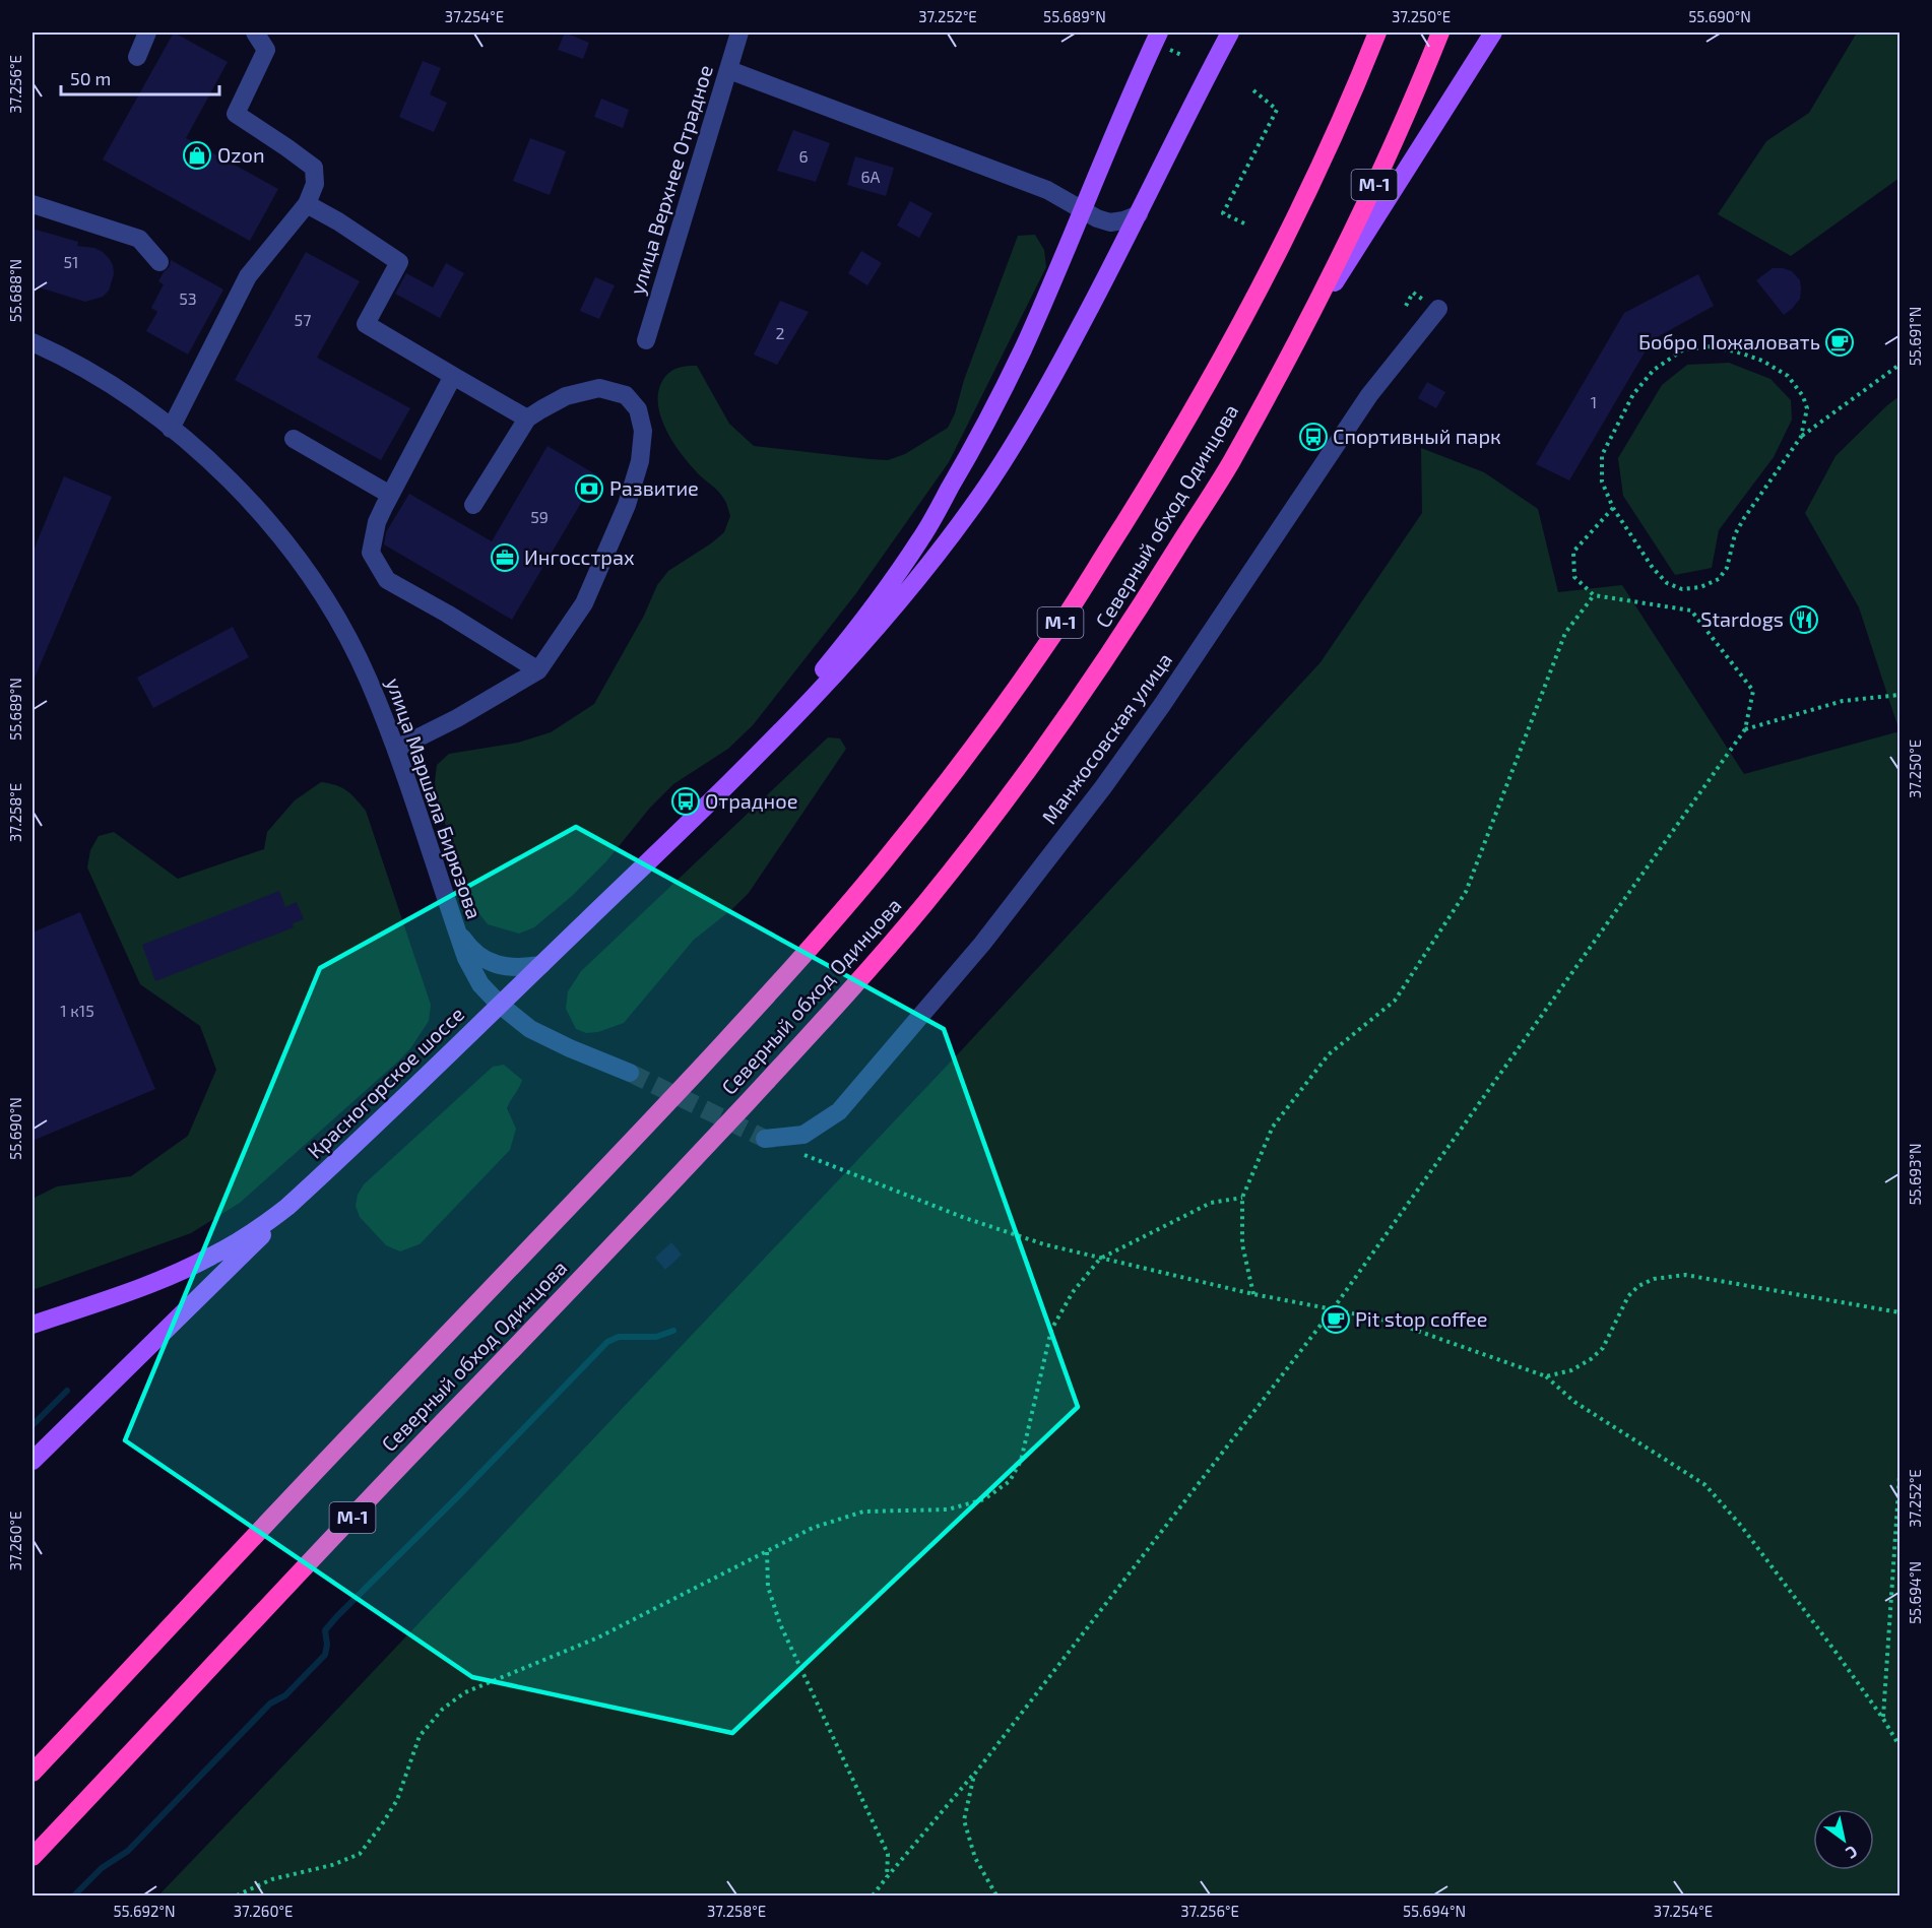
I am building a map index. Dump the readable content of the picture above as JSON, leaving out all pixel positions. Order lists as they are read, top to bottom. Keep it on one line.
{"streets":{"highway":["М-1","Северный обход Одинцова"],"main road":["Красногорское шоссе"],"street":["улица Верхнее Отрадное","Манжосовская улица","улица Маршала Бирюзова"]},"crossings":[["улица Маршала Бирюзова","Красногорское шоссе"]],"places":{"shop":["Ozon"],"cafe":["Бобро Пожаловать","Pit stop coffee"],"bus stop":["Спортивный парк","Отрадное"],"bank":["Развитие"],"office":["Ингосстрах"],"restaurant":["Stardogs"]},"house_numbers":["6","6А","51","53","57","2","1","59","1 к15"],"scale_bar":"50 m","north":"bottom right","coordinates":["37.254°E","37.252°E","55.689°N","37.250°E","55.690°N","37.256°E","55.688°N","55.691°N","37.258°E","55.693°N","37.260°E","55.694°N","55.692°N"]}
